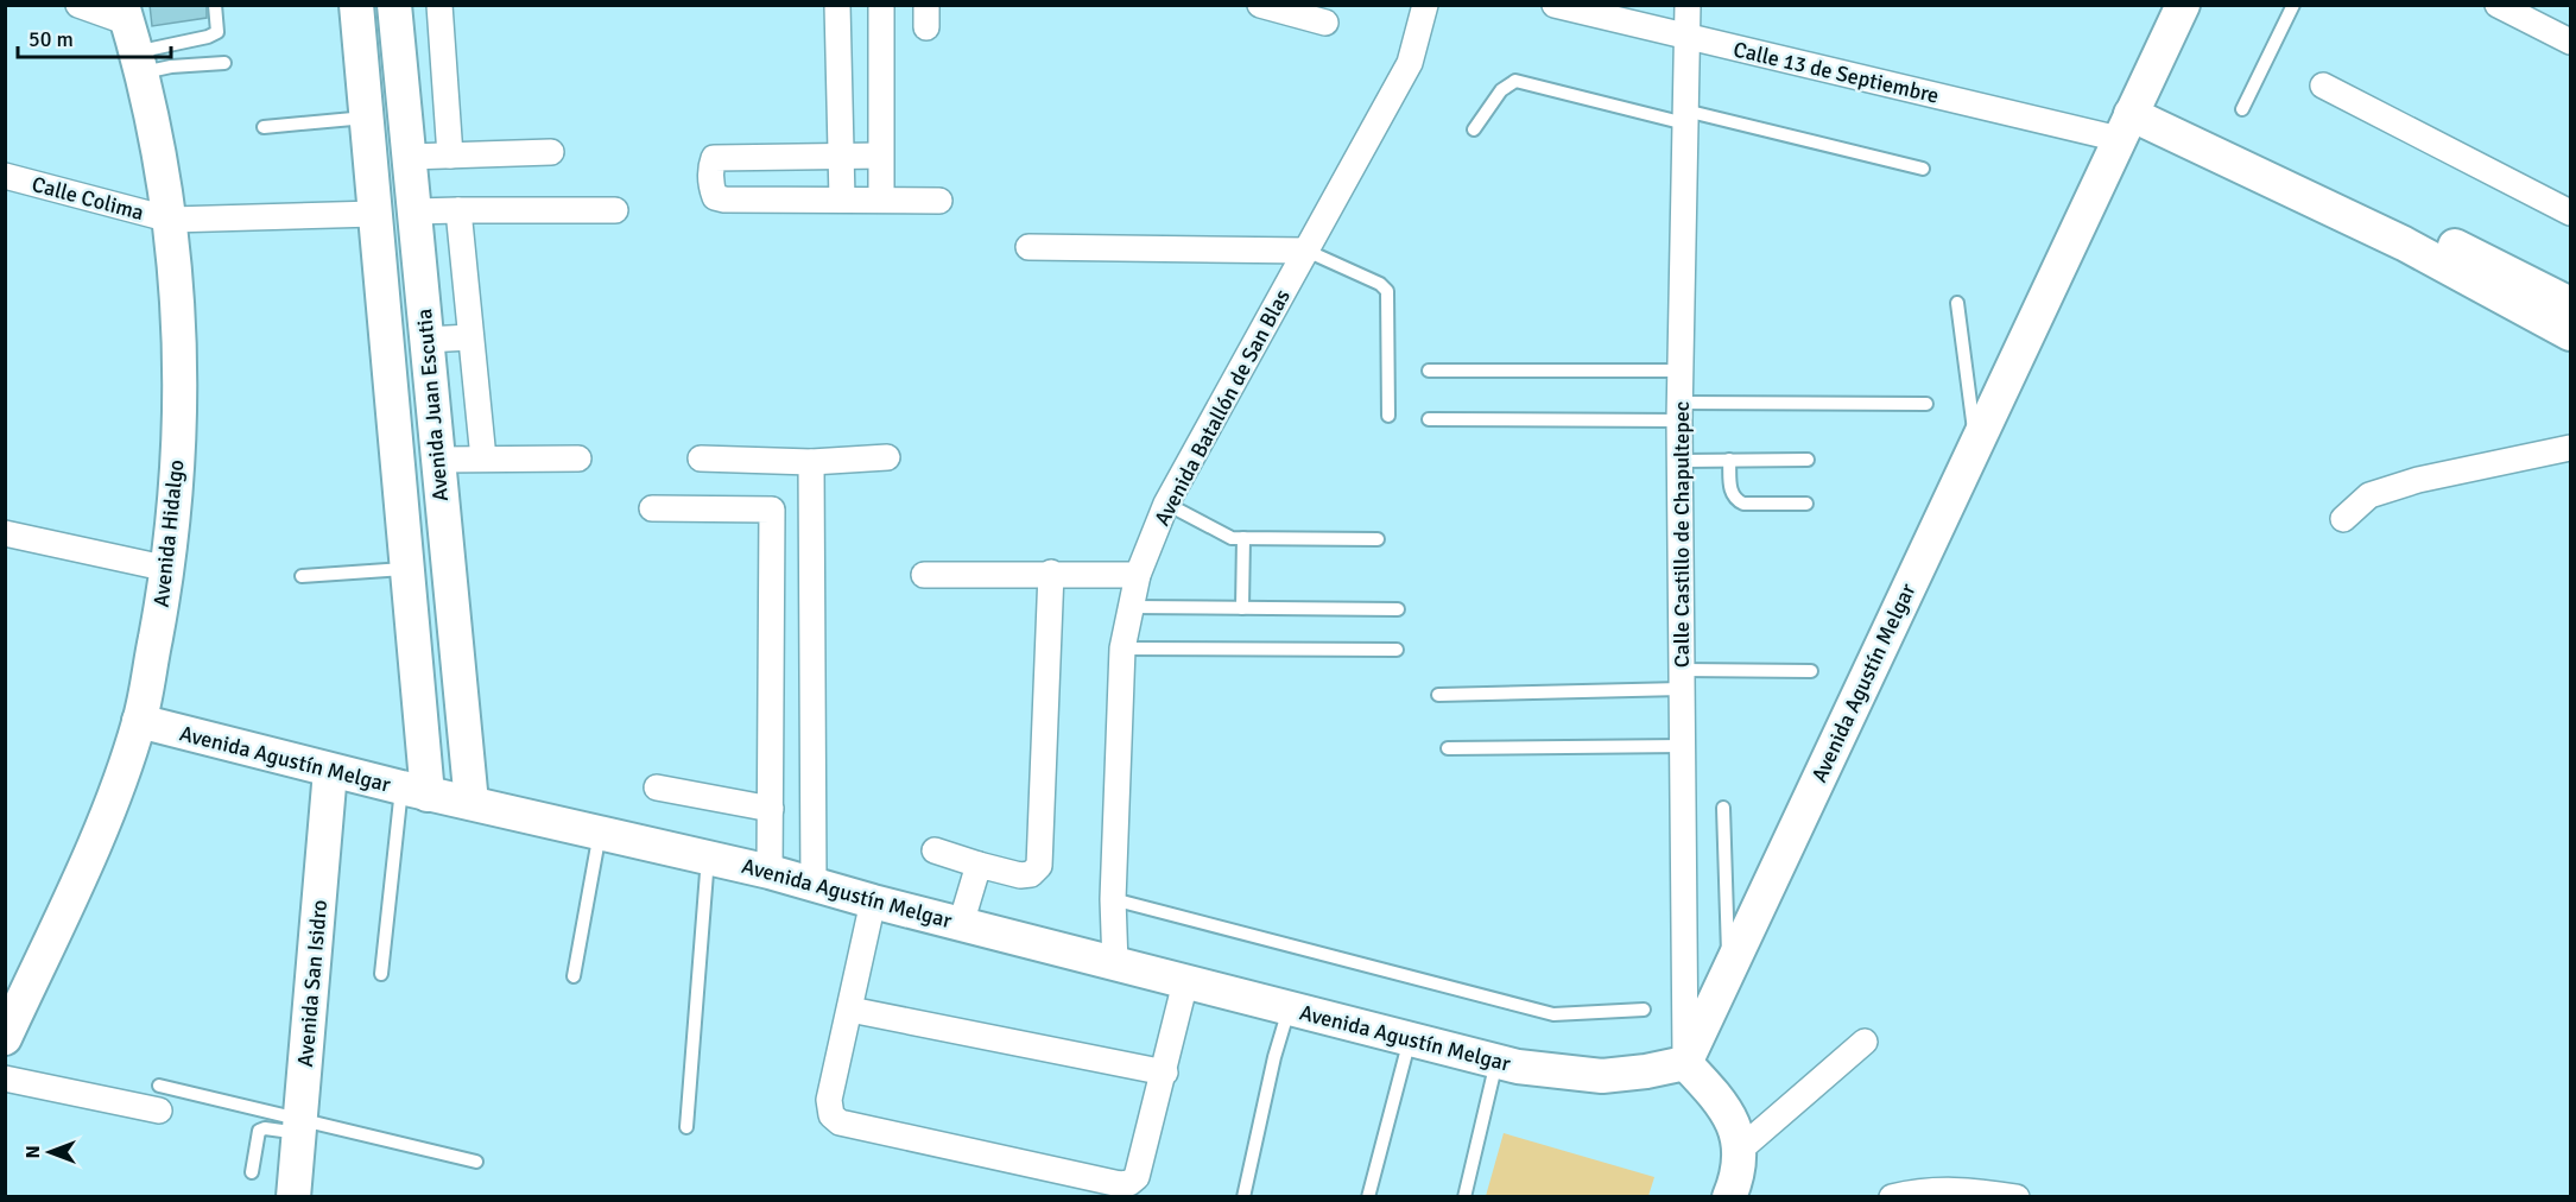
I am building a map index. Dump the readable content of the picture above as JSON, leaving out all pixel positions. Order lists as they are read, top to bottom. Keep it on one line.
{"streets":{"main road":["Avenida Juan Escutia","Avenida Hidalgo","Avenida Agustín Melgar","Avenida San Isidro"],"street":["Calle 13 de Septiembre","Calle Colima","Avenida Batallón de San Blas","Calle Castillo de Chapultepec"]},"crossings":[["Calle 13 de Septiembre","Calle Castillo de Chapultepec"],["Calle 13 de Septiembre","Avenida Agustín Melgar"],["Calle Colima","Avenida Juan Escutia"],["Calle Colima","Avenida Hidalgo"],["Avenida Juan Escutia","Avenida Agustín Melgar"],["Avenida Batallón de San Blas","Avenida Agustín Melgar"],["Avenida Hidalgo","Avenida Agustín Melgar"],["Calle Castillo de Chapultepec","Avenida Agustín Melgar"],["Avenida Agustín Melgar","Avenida San Isidro"]],"scale_bar":"50 m","north":"left"}
